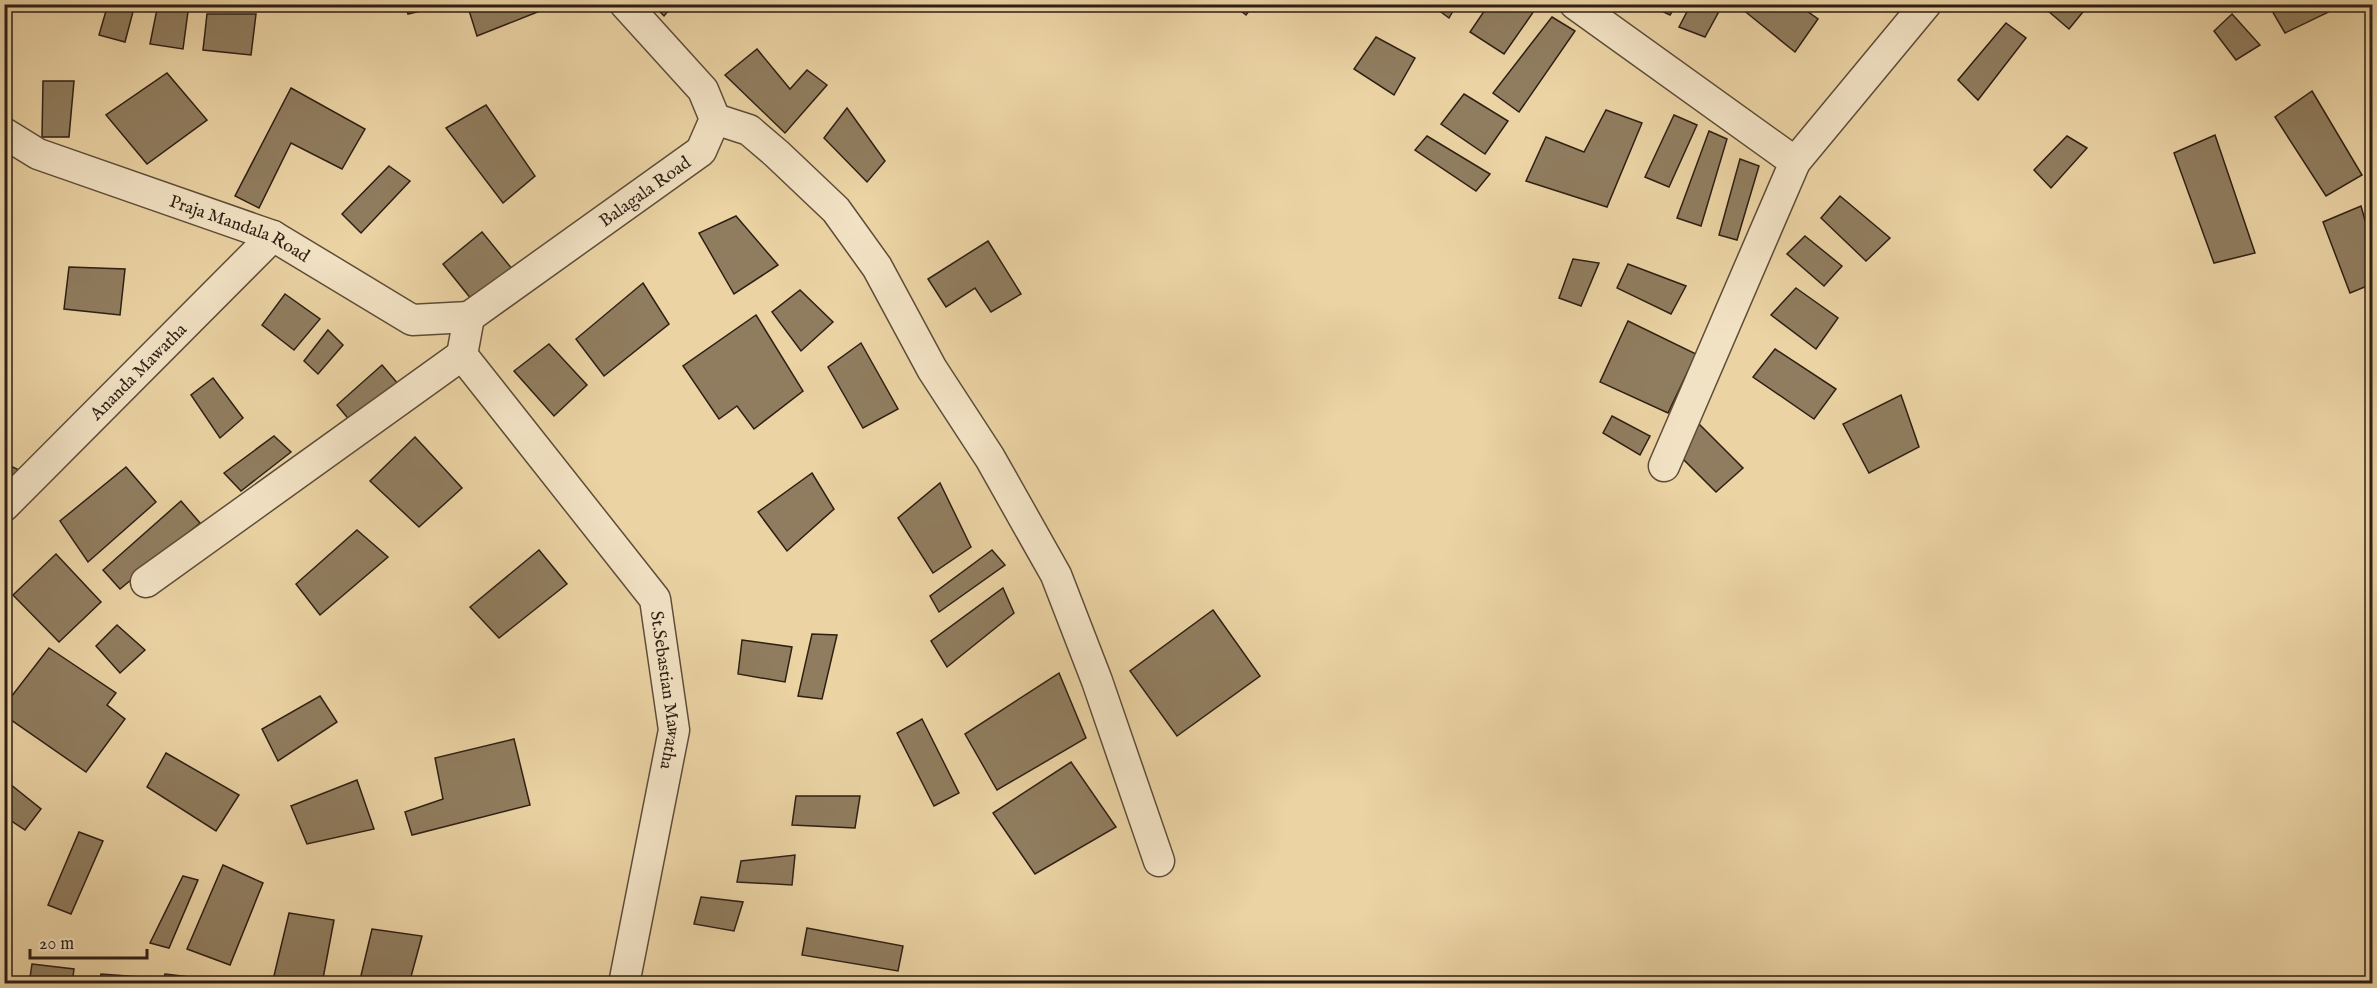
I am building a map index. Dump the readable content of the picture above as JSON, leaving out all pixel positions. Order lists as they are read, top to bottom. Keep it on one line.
{"streets":{"street":["Balagala Road","Praja Mandala Road","Ananda Mawatha","St.Sebastian Mawatha"]},"crossings":[["Balagala Road","Praja Mandala Road"],["Praja Mandala Road","Ananda Mawatha"]],"scale_bar":"20 m"}
